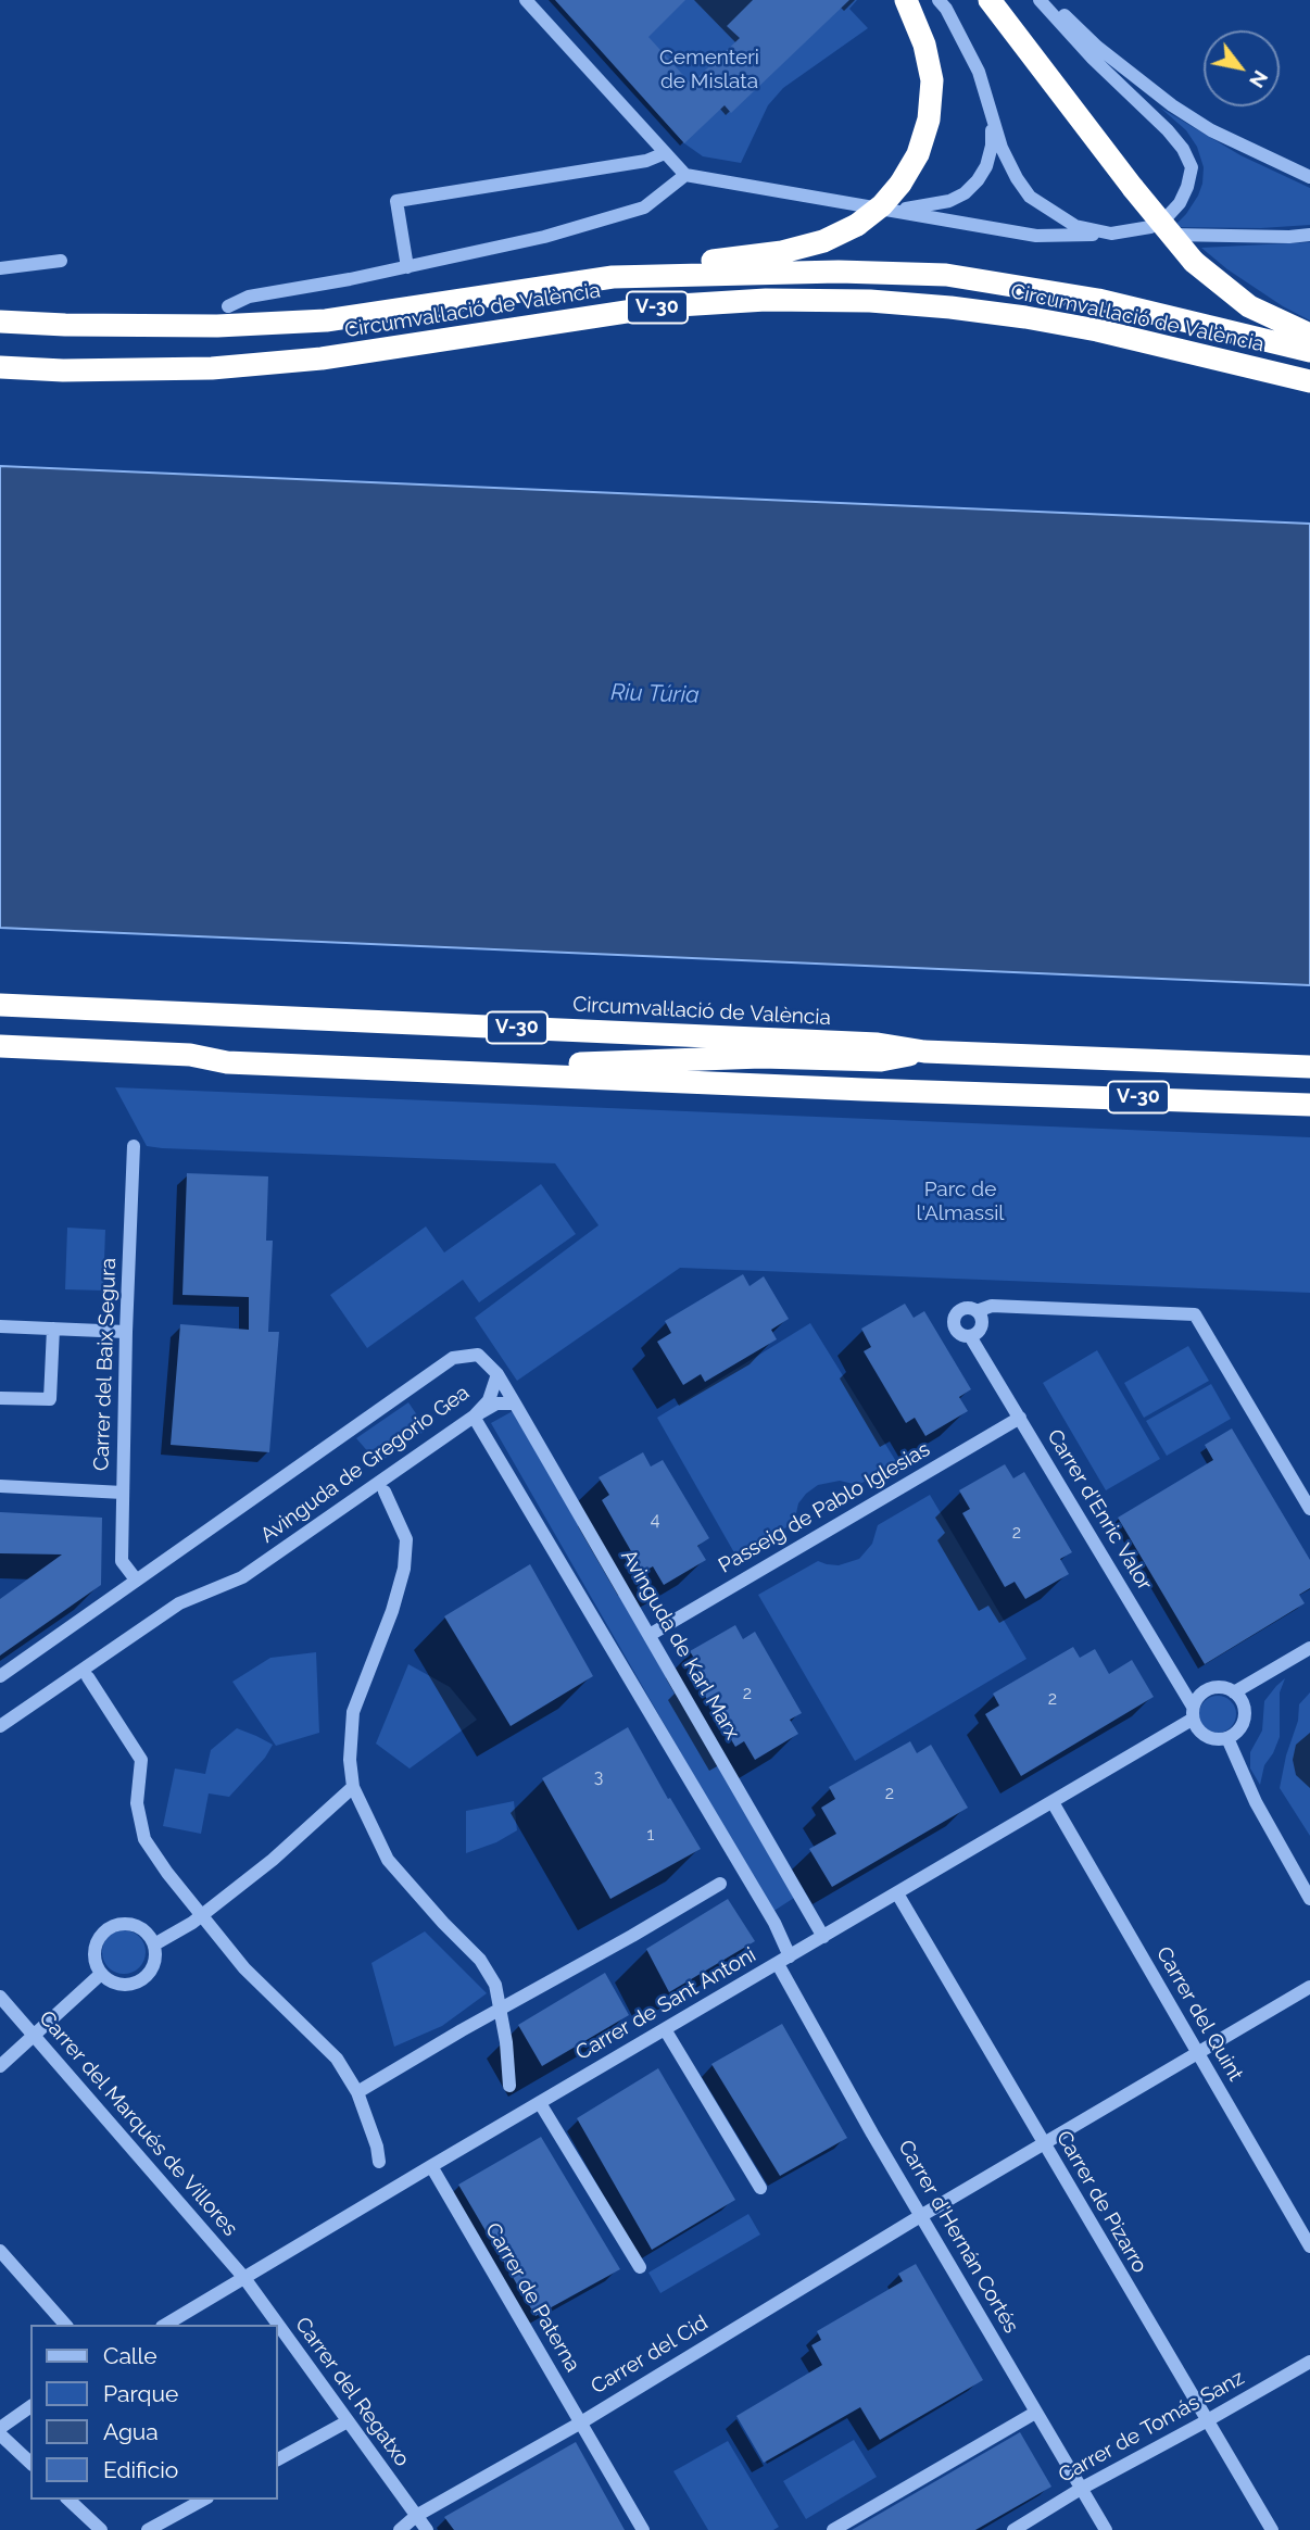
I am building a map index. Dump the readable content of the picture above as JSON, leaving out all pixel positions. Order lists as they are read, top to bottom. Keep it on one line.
{"streets":{"highway":["V-30","Circumval·lació de València"],"street":["Carrer del Baix Segura","Avinguda de Gregorio Gea","Passeig de Pablo Iglesias","Carrer d'Enric Valor","Avinguda de Karl Marx","Carrer de Sant Antoni","Carrer del Quint","Carrer del Marqués de Villores","Carrer de Pizarro","Carrer d'Hernán Cortés","Carrer de Paterna","Carrer del Cid","Carrer del Regatxo","Carrer de Tomás Sanz"]},"crossings":[["Carrer del Baix Segura","Avinguda de Gregorio Gea"],["Avinguda de Gregorio Gea","Avinguda de Karl Marx"],["Passeig de Pablo Iglesias","Carrer d'Enric Valor"],["Passeig de Pablo Iglesias","Avinguda de Karl Marx"],["Carrer d'Enric Valor","Carrer de Sant Antoni"],["Avinguda de Karl Marx","Carrer de Sant Antoni"],["Carrer de Sant Antoni","Carrer del Quint"],["Carrer de Sant Antoni","Carrer del Marqués de Villores"],["Carrer de Sant Antoni","Carrer de Pizarro"],["Carrer de Sant Antoni","Carrer d'Hernán Cortés"],["Carrer de Sant Antoni","Carrer de Paterna"],["Carrer de Sant Antoni","Carrer del Regatxo"],["Carrer del Quint","Carrer del Cid"],["Carrer del Marqués de Villores","Carrer del Regatxo"],["Carrer de Pizarro","Carrer del Cid"],["Carrer de Pizarro","Carrer de Tomás Sanz"],["Carrer d'Hernán Cortés","Carrer del Cid"],["Carrer d'Hernán Cortés","Carrer de Tomás Sanz"],["Carrer de Paterna","Carrer del Cid"],["Carrer del Cid","Carrer del Regatxo"]],"water":["Riu Túria"],"parks":["Cementeri de Mislata","Parc de l'Almassil"],"house_numbers":["4","2","2","2","3","2","1"],"legend":["Calle","Parque","Agua","Edificio"],"north":"bottom right"}
